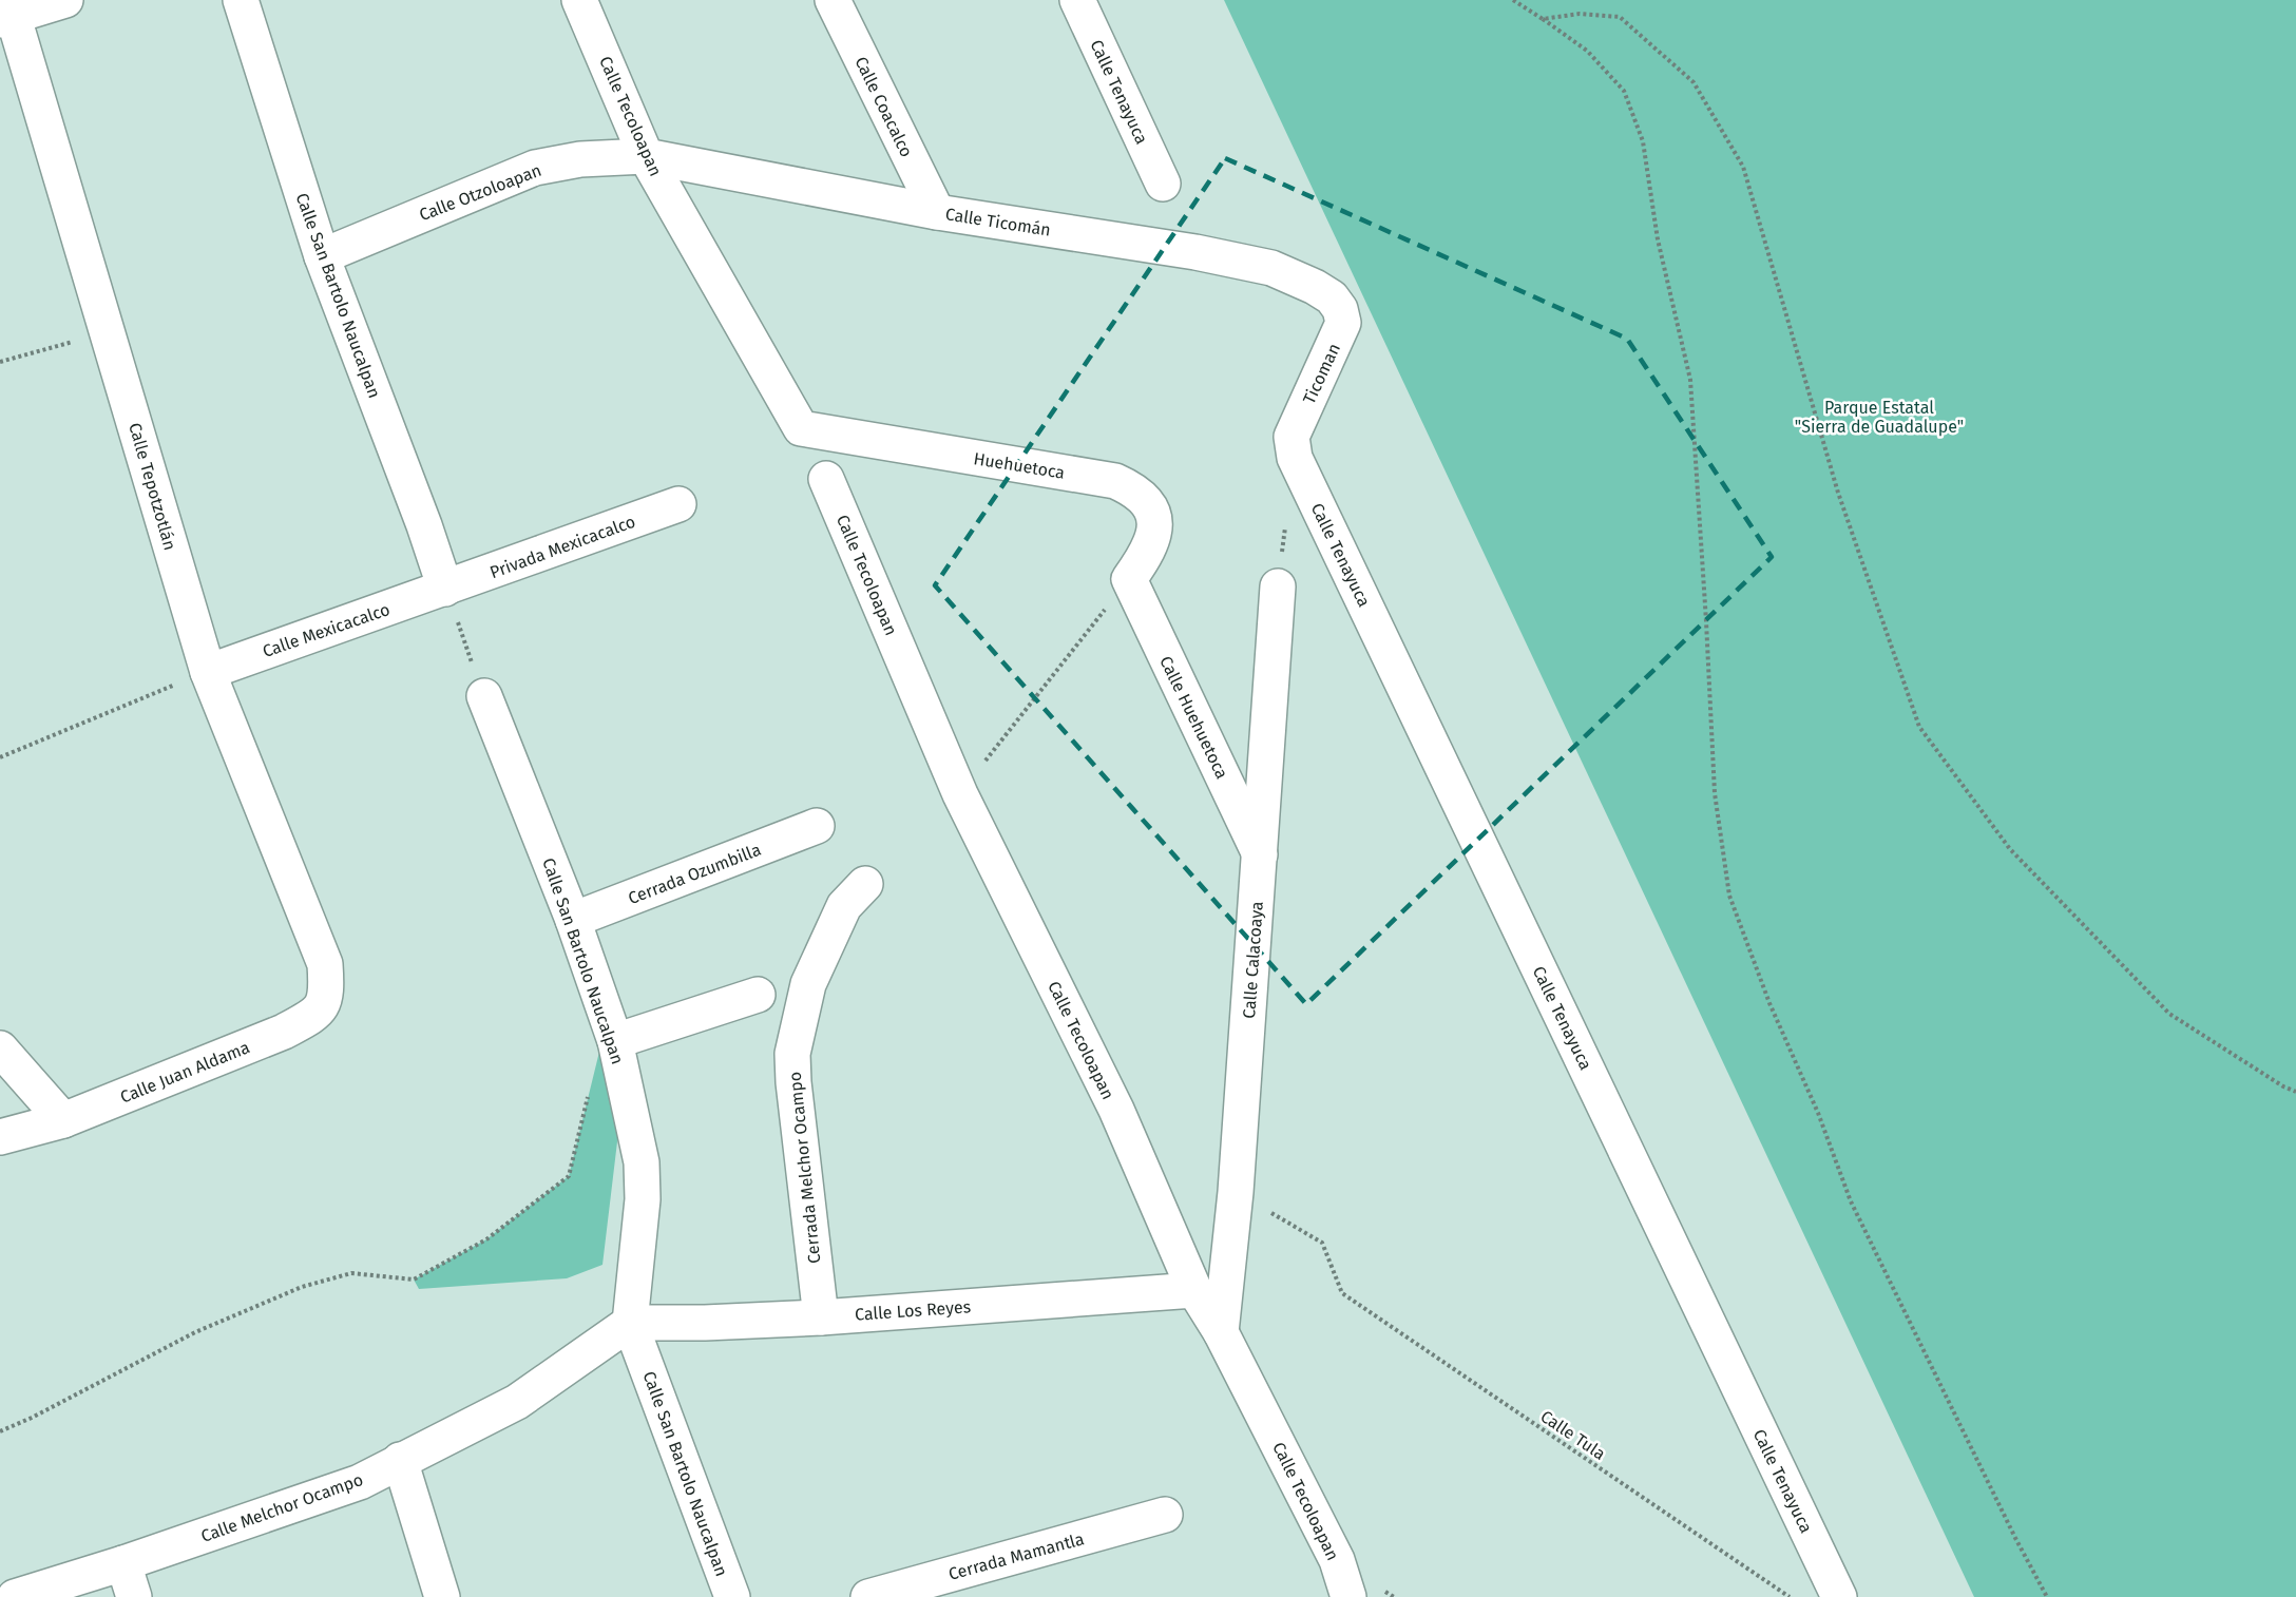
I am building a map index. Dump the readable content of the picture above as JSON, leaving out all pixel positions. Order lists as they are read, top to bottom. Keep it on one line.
{"streets":{"street":["Calle Tenayuca","Calle Coacalco","Calle Tecoloapan","Calle Otzoloapan","Calle Ticomán","Calle San Bartolo Naucalpan","Ticoman","Huehuetoca","Calle Tepotzotlán","Privada Mexicacalco","Calle Mexicacalco","Calle Huehuetoca","Cerrada Ozumbilla","Calle Calacoaya","Calle Juan Aldama","Cerrada Melchor Ocampo","Calle Los Reyes","Calle Melchor Ocampo","Cerrada Mamantla"],"path":["Calle Tula"]},"crossings":[["Calle Tenayuca","Ticoman"],["Calle Coacalco","Calle Ticomán"],["Calle Tecoloapan","Calle Otzoloapan"],["Calle Tecoloapan","Calle Ticomán"],["Calle Tecoloapan","Huehuetoca"],["Calle Tecoloapan","Calle Calacoaya"],["Calle Tecoloapan","Calle Los Reyes"],["Calle Otzoloapan","Calle Ticomán"],["Calle Otzoloapan","Calle San Bartolo Naucalpan"],["Calle Ticomán","Ticoman"],["Calle San Bartolo Naucalpan","Privada Mexicacalco"],["Calle San Bartolo Naucalpan","Calle Mexicacalco"],["Calle San Bartolo Naucalpan","Cerrada Ozumbilla"],["Calle San Bartolo Naucalpan","Calle Los Reyes"],["Calle San Bartolo Naucalpan","Calle Melchor Ocampo"],["Huehuetoca","Calle Huehuetoca"],["Calle Tepotzotlán","Calle Mexicacalco"],["Calle Tepotzotlán","Calle Juan Aldama"],["Privada Mexicacalco","Calle Mexicacalco"],["Calle Huehuetoca","Calle Calacoaya"],["Calle Calacoaya","Calle Tula"],["Cerrada Melchor Ocampo","Calle Los Reyes"],["Calle Los Reyes","Calle Melchor Ocampo"]],"parks":["Parque Estatal \"Sierra de Guadalupe\""]}
